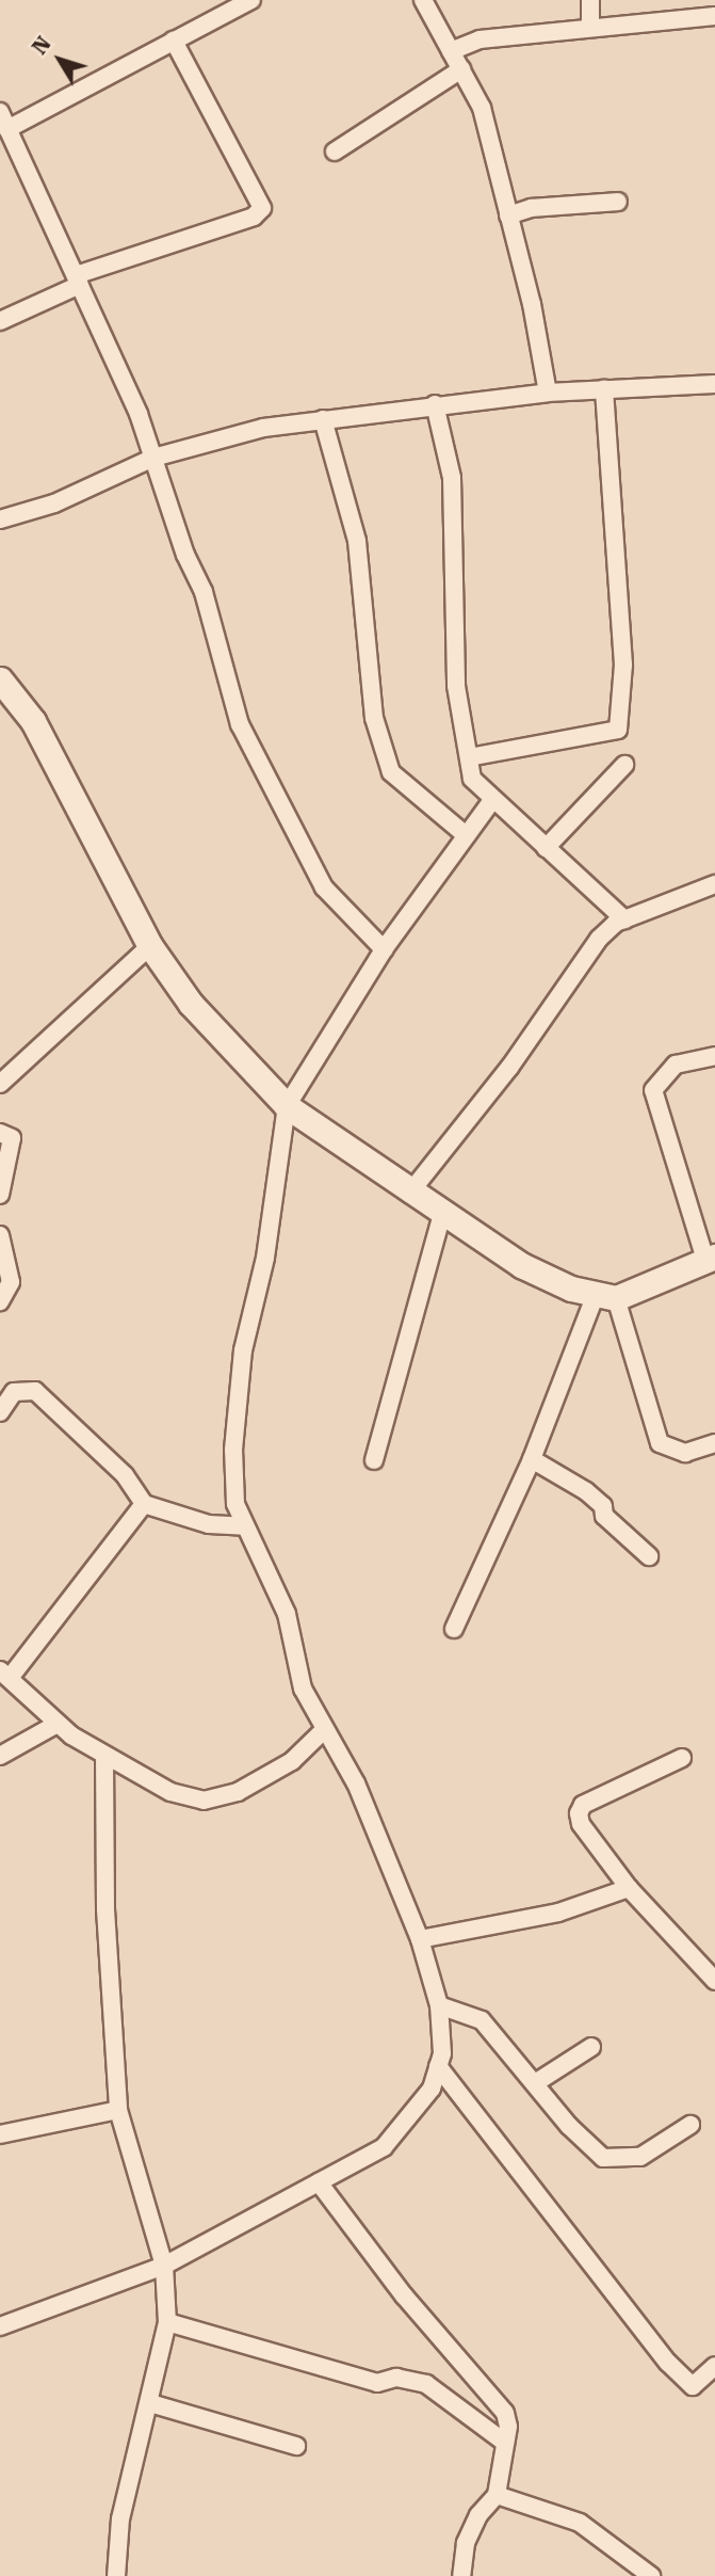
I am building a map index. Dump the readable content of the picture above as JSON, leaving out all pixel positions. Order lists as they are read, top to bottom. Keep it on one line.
{"north":"top left"}
